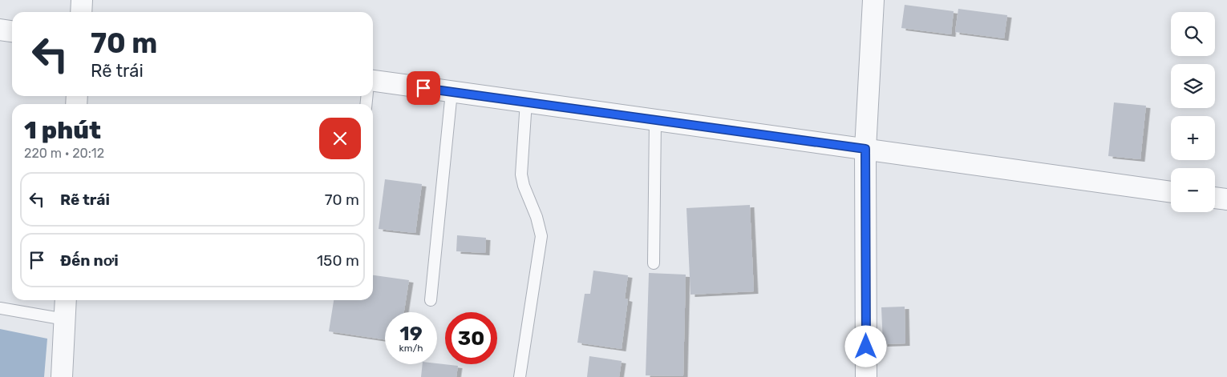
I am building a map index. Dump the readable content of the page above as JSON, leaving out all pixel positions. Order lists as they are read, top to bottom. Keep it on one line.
{"page":{"map_buttons":["+","−"],"turn":["70 m","Rẽ trái"],"heading":["1 phút","220 m · 20:12"],"list":[{"name":"Rẽ trái","value":"70 m"},{"name":"Đến nơi","value":"150 m"}],"speed":"19 km/h","limit":"30"}}
